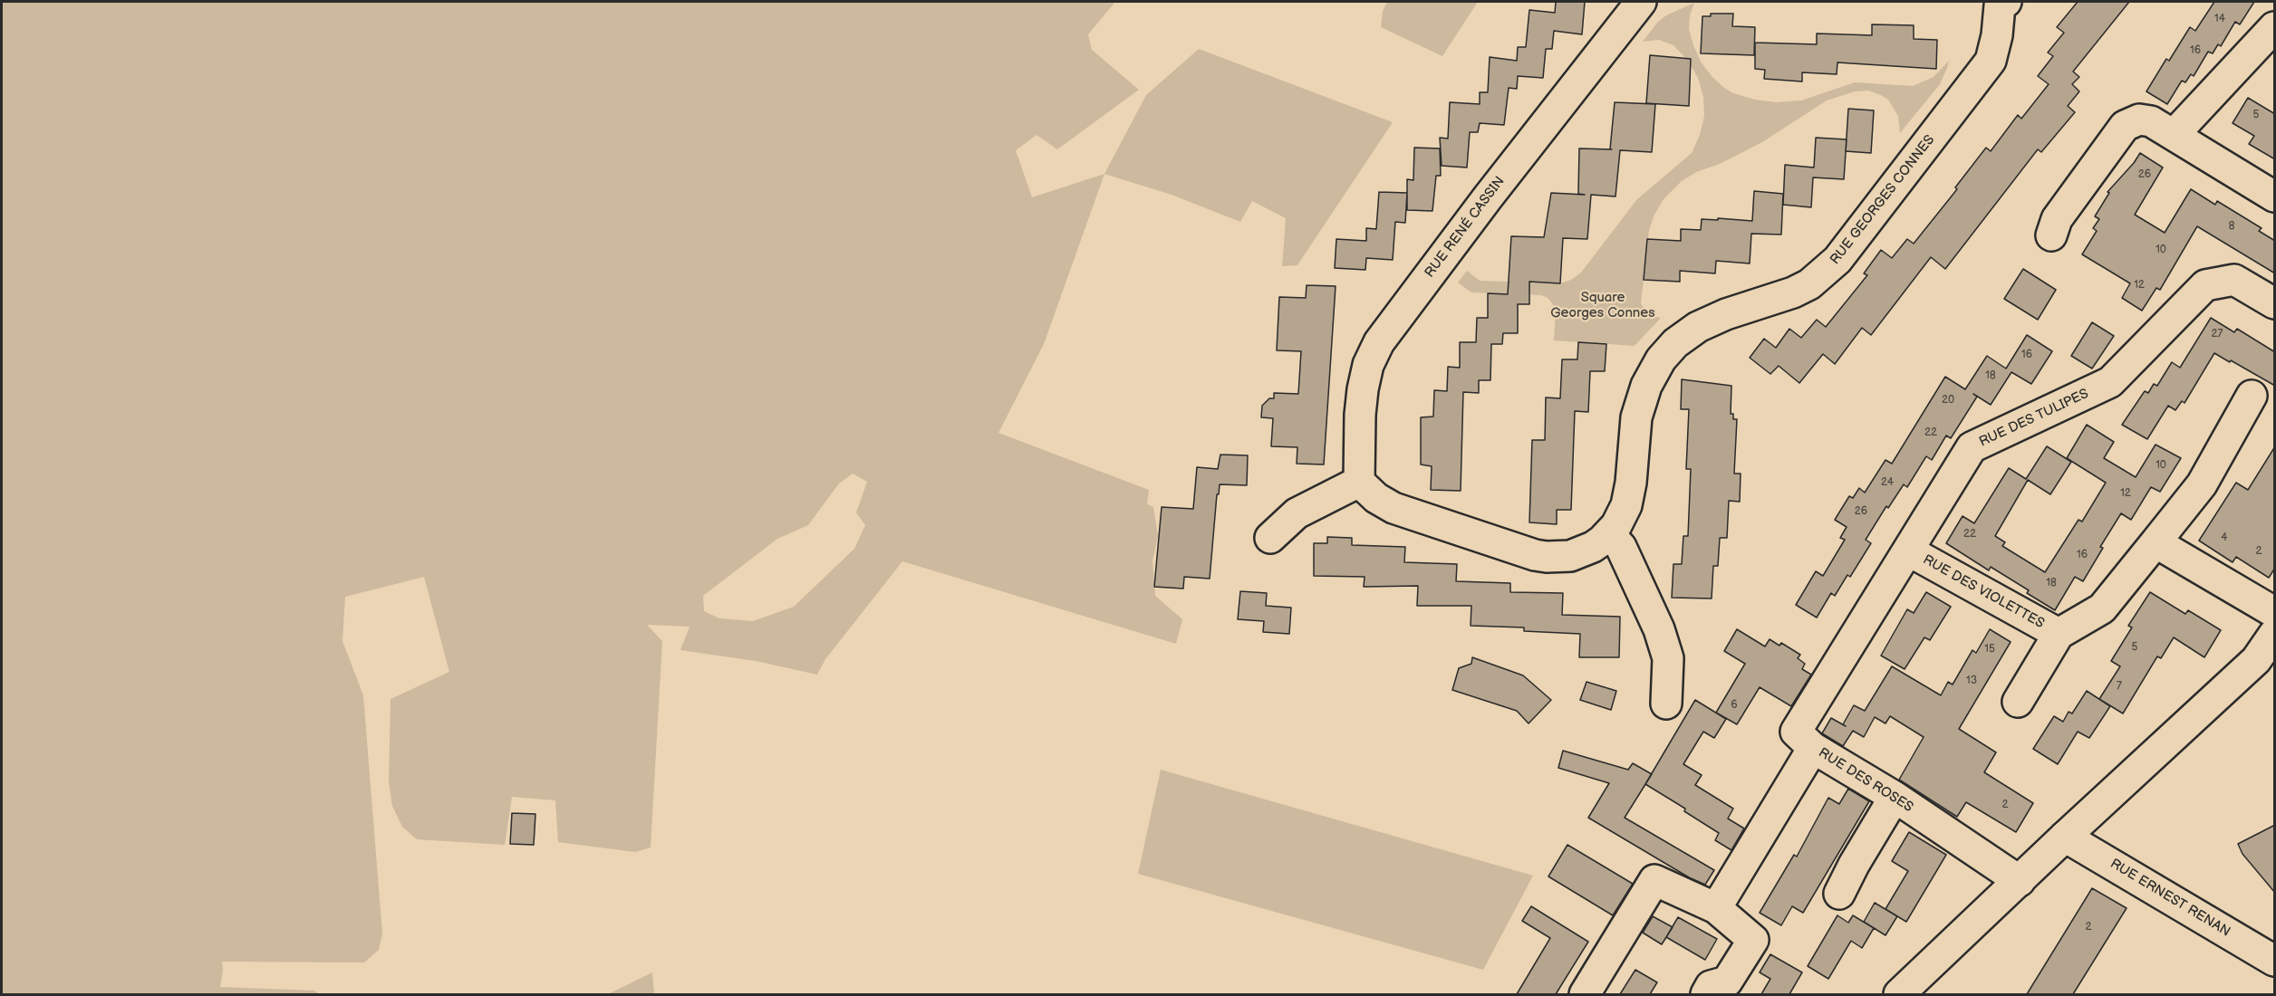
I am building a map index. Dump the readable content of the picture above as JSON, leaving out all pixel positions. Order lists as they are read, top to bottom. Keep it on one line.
{"streets":{"street":["RUE GEORGES CONNES","RUE RENÉ CASSIN","RUE DES TULIPES","RUE DES VIOLETTES","RUE DES ROSES","RUE ERNEST RENAN"]},"crossings":[["RUE GEORGES CONNES","RUE RENÉ CASSIN"],["RUE DES TULIPES","RUE DES VIOLETTES"],["RUE DES TULIPES","RUE DES ROSES"]],"parks":["Square Georges Connes"],"house_numbers":["14","16","5","26","8","10","12","27","16","18","20","22","10","24","12","26","22","4","2","16","18","5","15","13","7","6","2","2"]}
